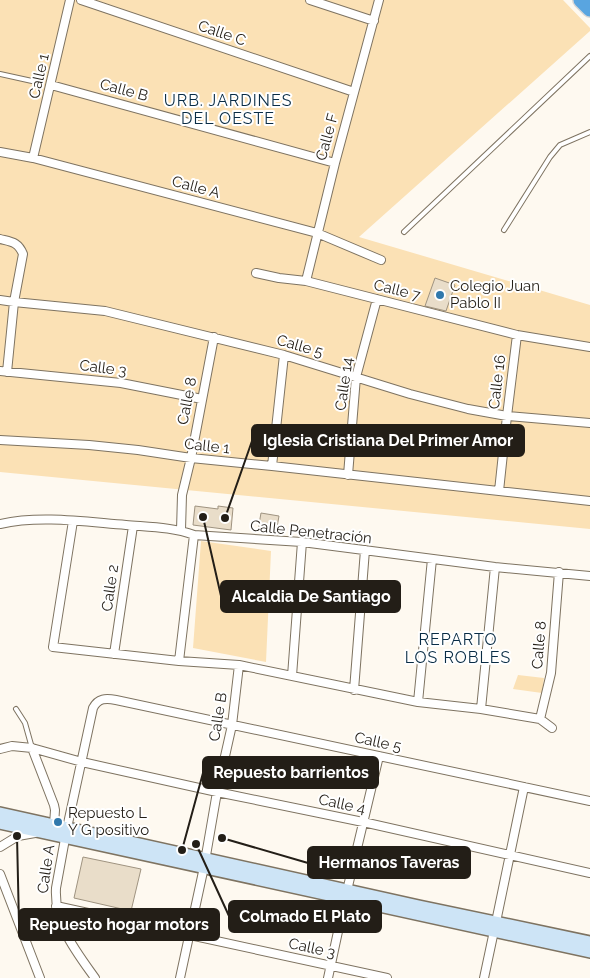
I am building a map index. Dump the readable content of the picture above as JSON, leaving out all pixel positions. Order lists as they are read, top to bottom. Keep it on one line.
{"streets":{"street":["Calle C","Calle 1","Calle B","Calle F","Calle A","Calle 7","Calle 5","Calle 3","Calle 16","Calle 14","Calle 8","Calle Penetración","Calle 2","Calle 4"]},"crossings":[["Calle C","Calle F"],["Calle 1","Calle B"],["Calle 1","Calle A"],["Calle 1","Calle 16"],["Calle 1","Calle 14"],["Calle 1","Calle 8"],["Calle B","Calle F"],["Calle B","Calle 5"],["Calle B","Calle 3"],["Calle B","Calle 4"],["Calle F","Calle A"],["Calle F","Calle 7"],["Calle A","Calle 5"],["Calle A","Calle 3"],["Calle A","Calle 4"],["Calle 7","Calle 16"],["Calle 7","Calle 14"],["Calle 5","Calle 16"],["Calle 5","Calle 14"],["Calle 5","Calle 8"],["Calle 3","Calle 8"],["Calle 8","Calle Penetración"],["Calle Penetración","Calle 2"]],"districts":["URB. JARDINES DEL OESTE","REPARTO LOS ROBLES"],"places":["Colegio Juan Pablo II","Alcaldia De Santiago","Iglesia Cristiana Del Primer Amor","Repuesto L Y G positivo","Repuesto hogar motors","Hermanos Taveras","Colmado El Plato","Repuesto barrientos"]}
